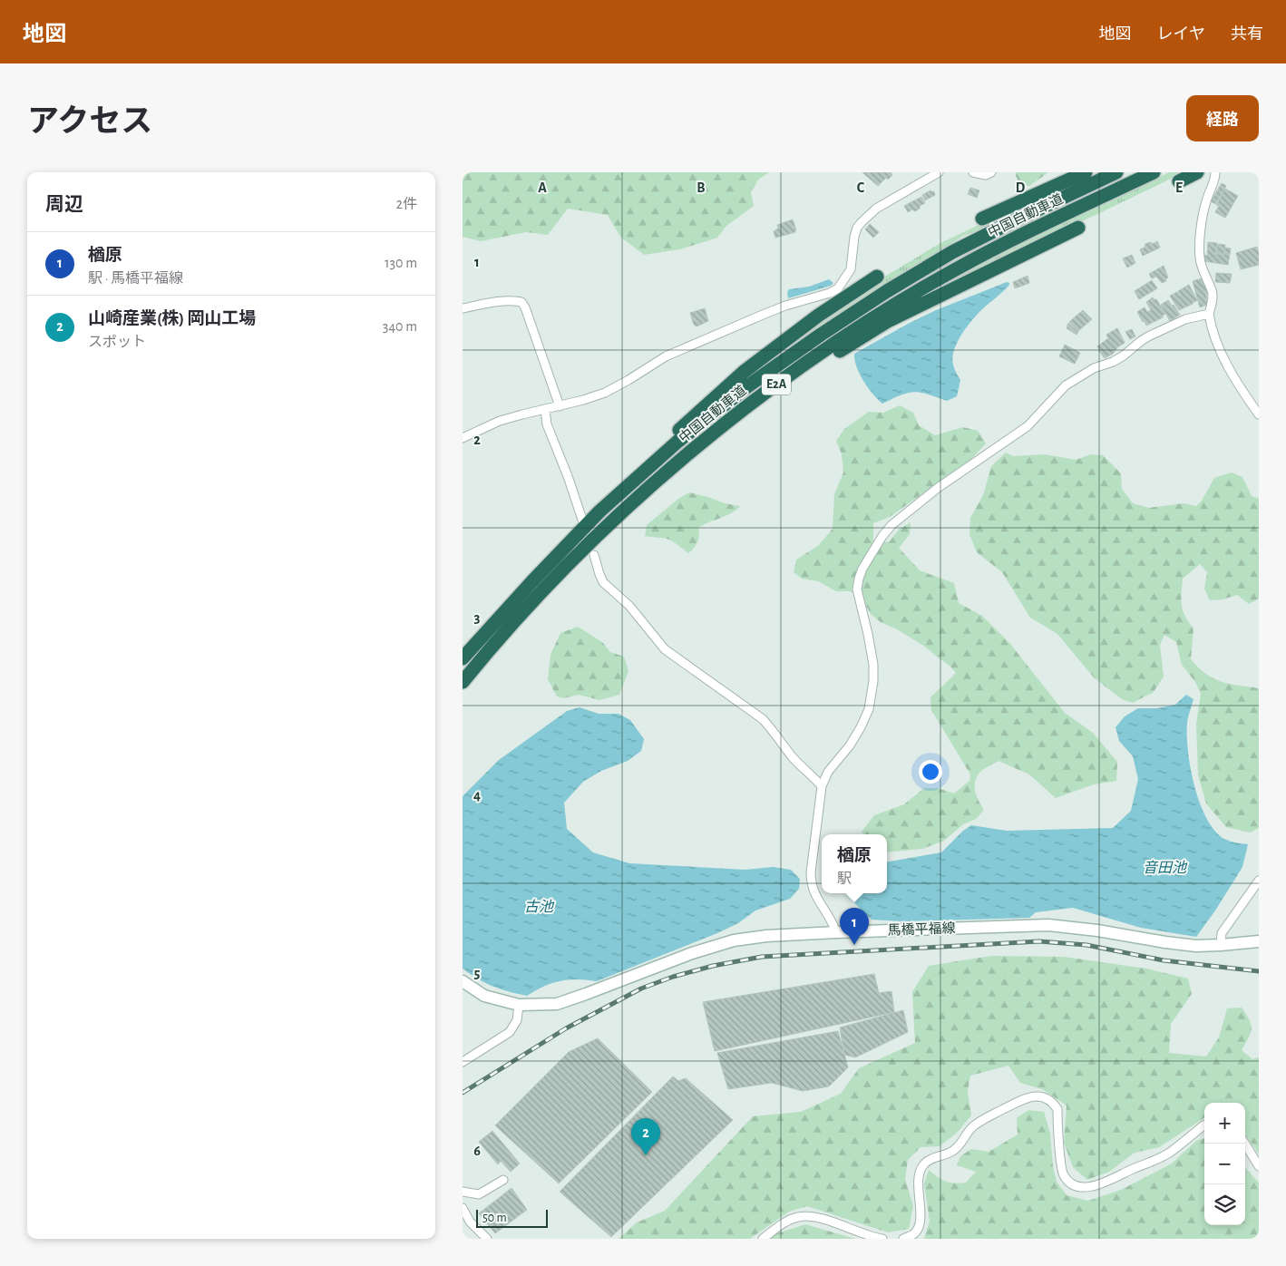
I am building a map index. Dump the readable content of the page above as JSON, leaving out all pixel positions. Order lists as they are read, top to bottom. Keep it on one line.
{"streets":{"highway":["中国自動車道","E2A"],"main road":["馬橋平福線"]},"water":["音田池","古池"],"scale_bar":"50 m","page":{"header":"地図","nav":["地図","レイヤ","共有"],"title":"アクセス","buttons":"経路","heading":["周辺","2件"],"list":[{"mark":"1","name":"楢原","note":"駅 · 馬橋平福線","value":"130 m"},{"mark":"2","name":"山崎産業(株) 岡山工場","note":"スポット","value":"340 m"}],"popup":["楢原","駅"],"pins":["1","2"],"map_buttons":["+","−"],"scale":"50 m"},"grid":{"columns":["A","B","C","D","E"],"rows":["1","2","3","4","5","6"]}}
